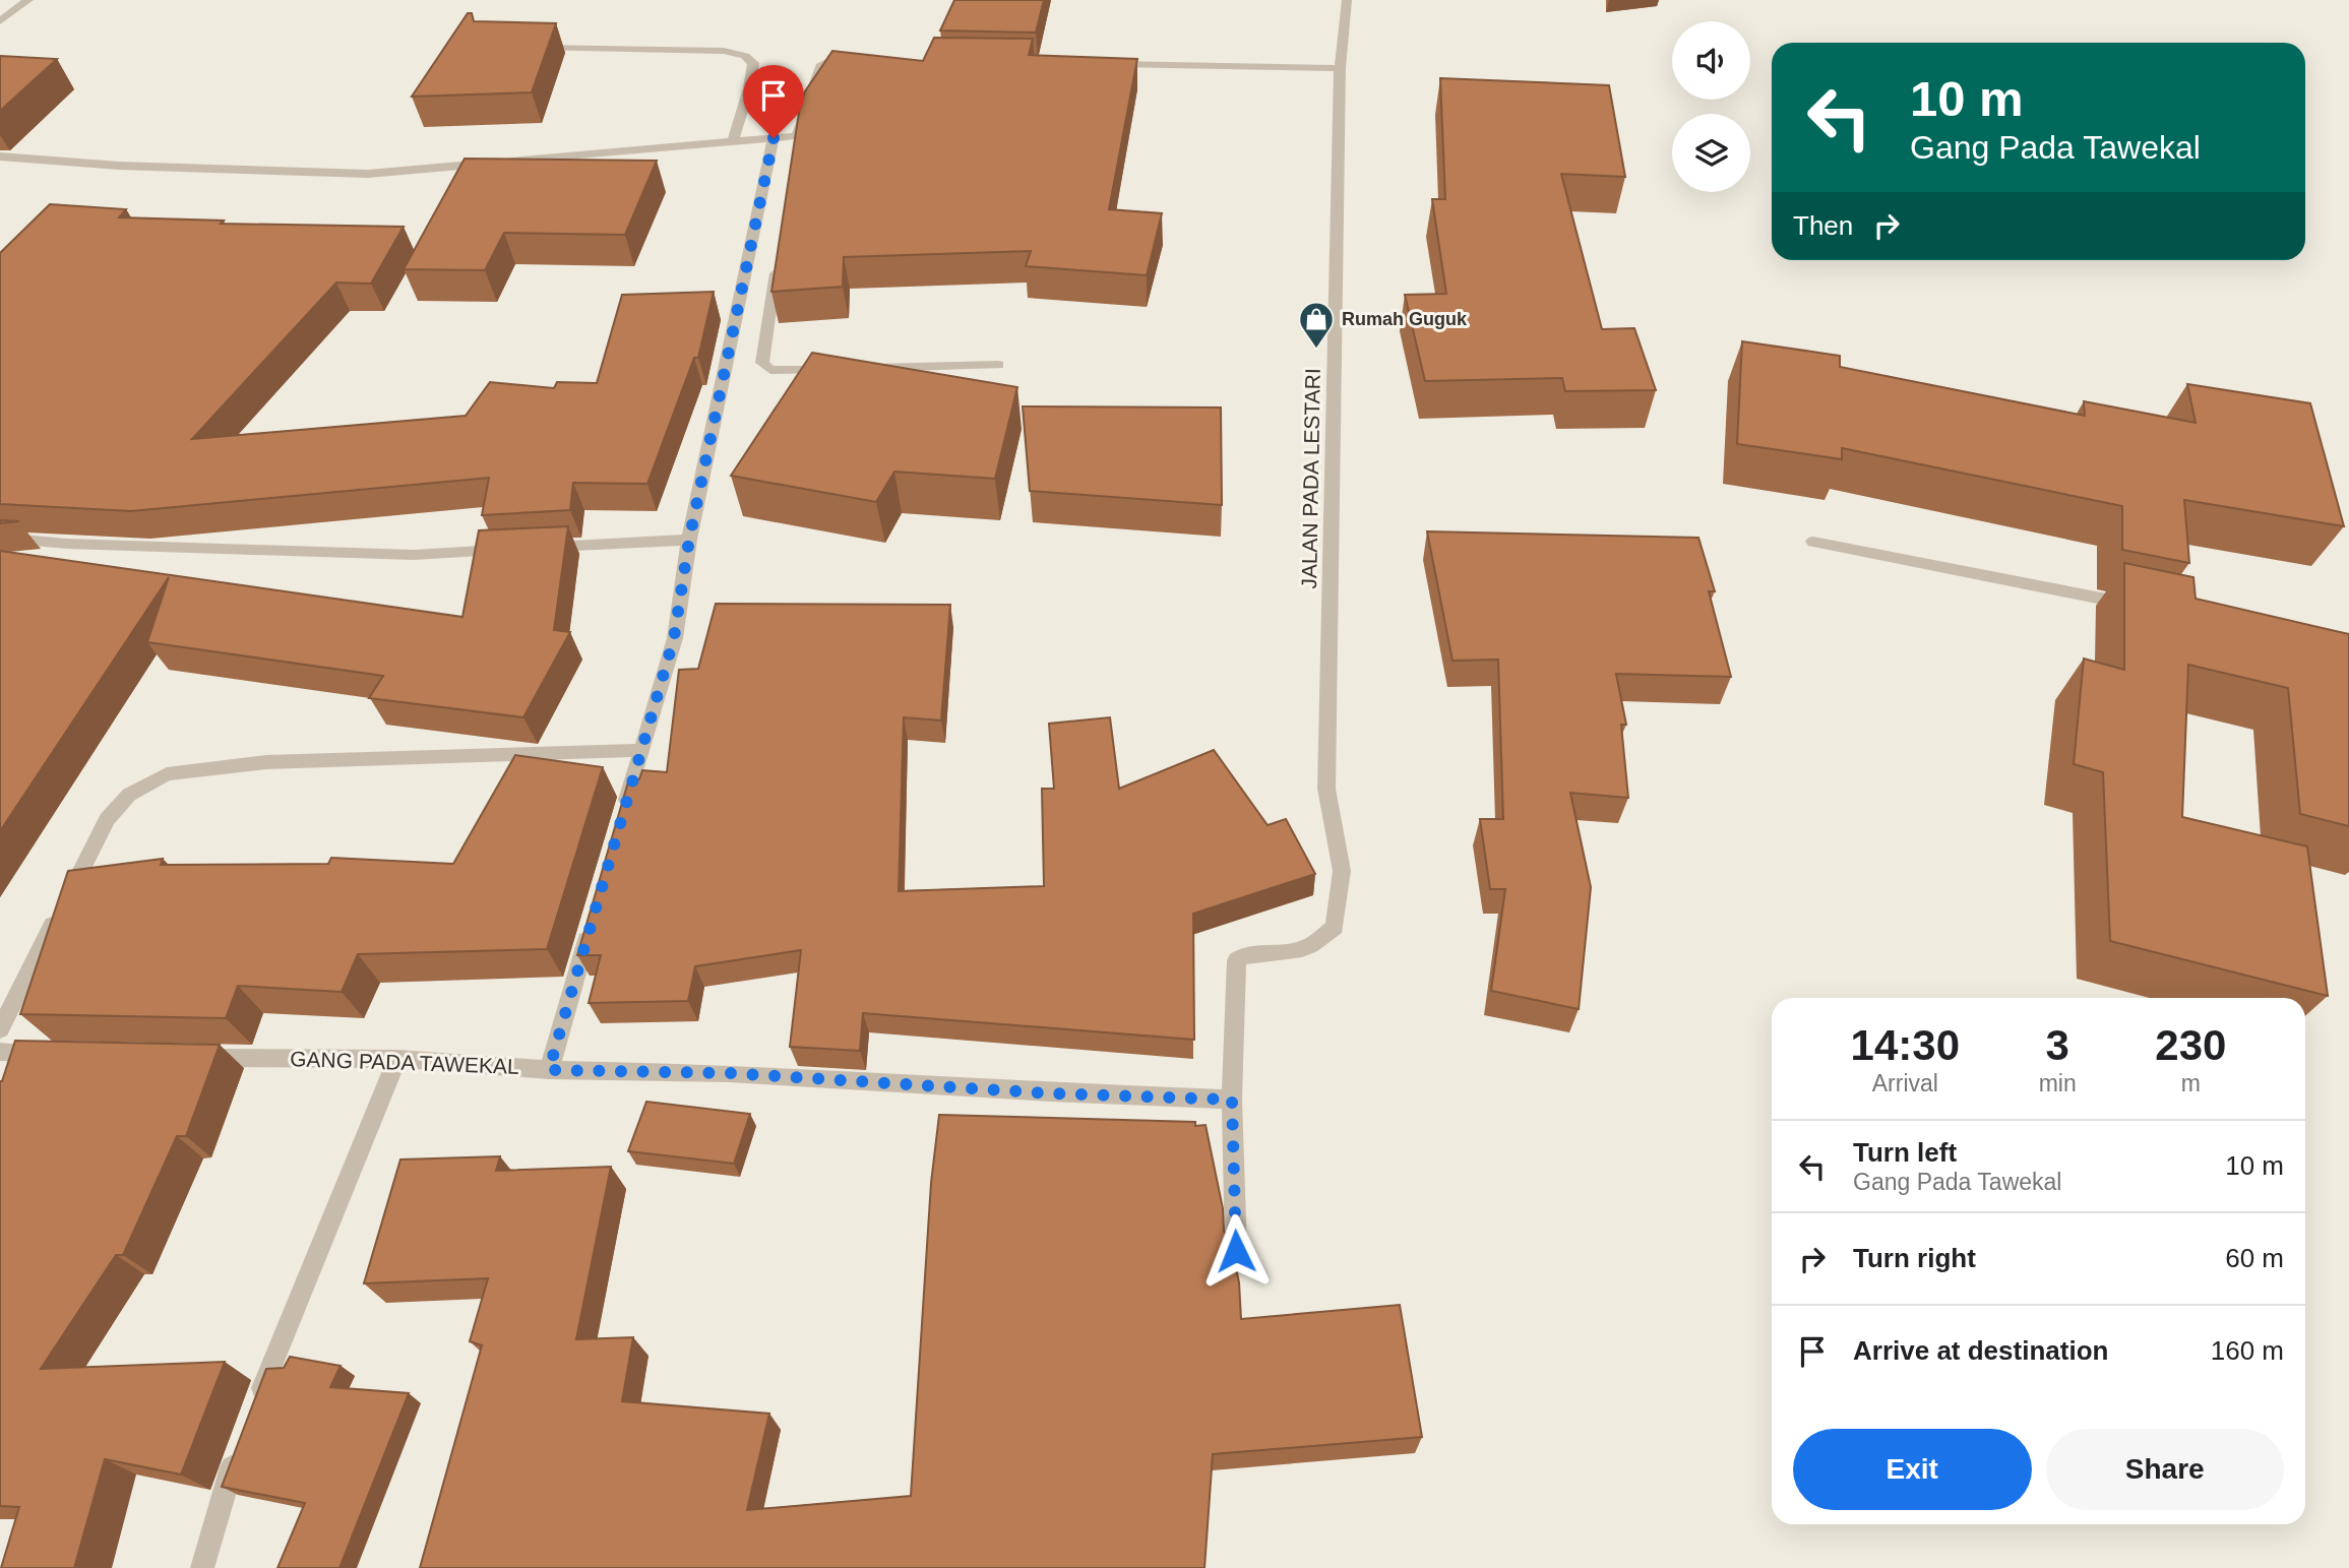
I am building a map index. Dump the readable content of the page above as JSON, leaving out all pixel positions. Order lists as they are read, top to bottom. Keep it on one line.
{"streets":{"street":["JALAN PADA LESTARI","GANG PADA TAWEKAL"]},"crossings":[["JALAN PADA LESTARI","GANG PADA TAWEKAL"]],"places":{"shop":["Rumah Guguk"]},"page":{"turn":["10 m","Gang Pada Tawekal"],"then":"Then","eta":["14:30","Arrival","3","min","230","m"],"list":[{"name":"Turn left","note":"Gang Pada Tawekal","value":"10 m"},{"name":"Turn right","value":"60 m"},{"name":"Arrive at destination","value":"160 m"}],"buttons":["Exit","Share"]}}
